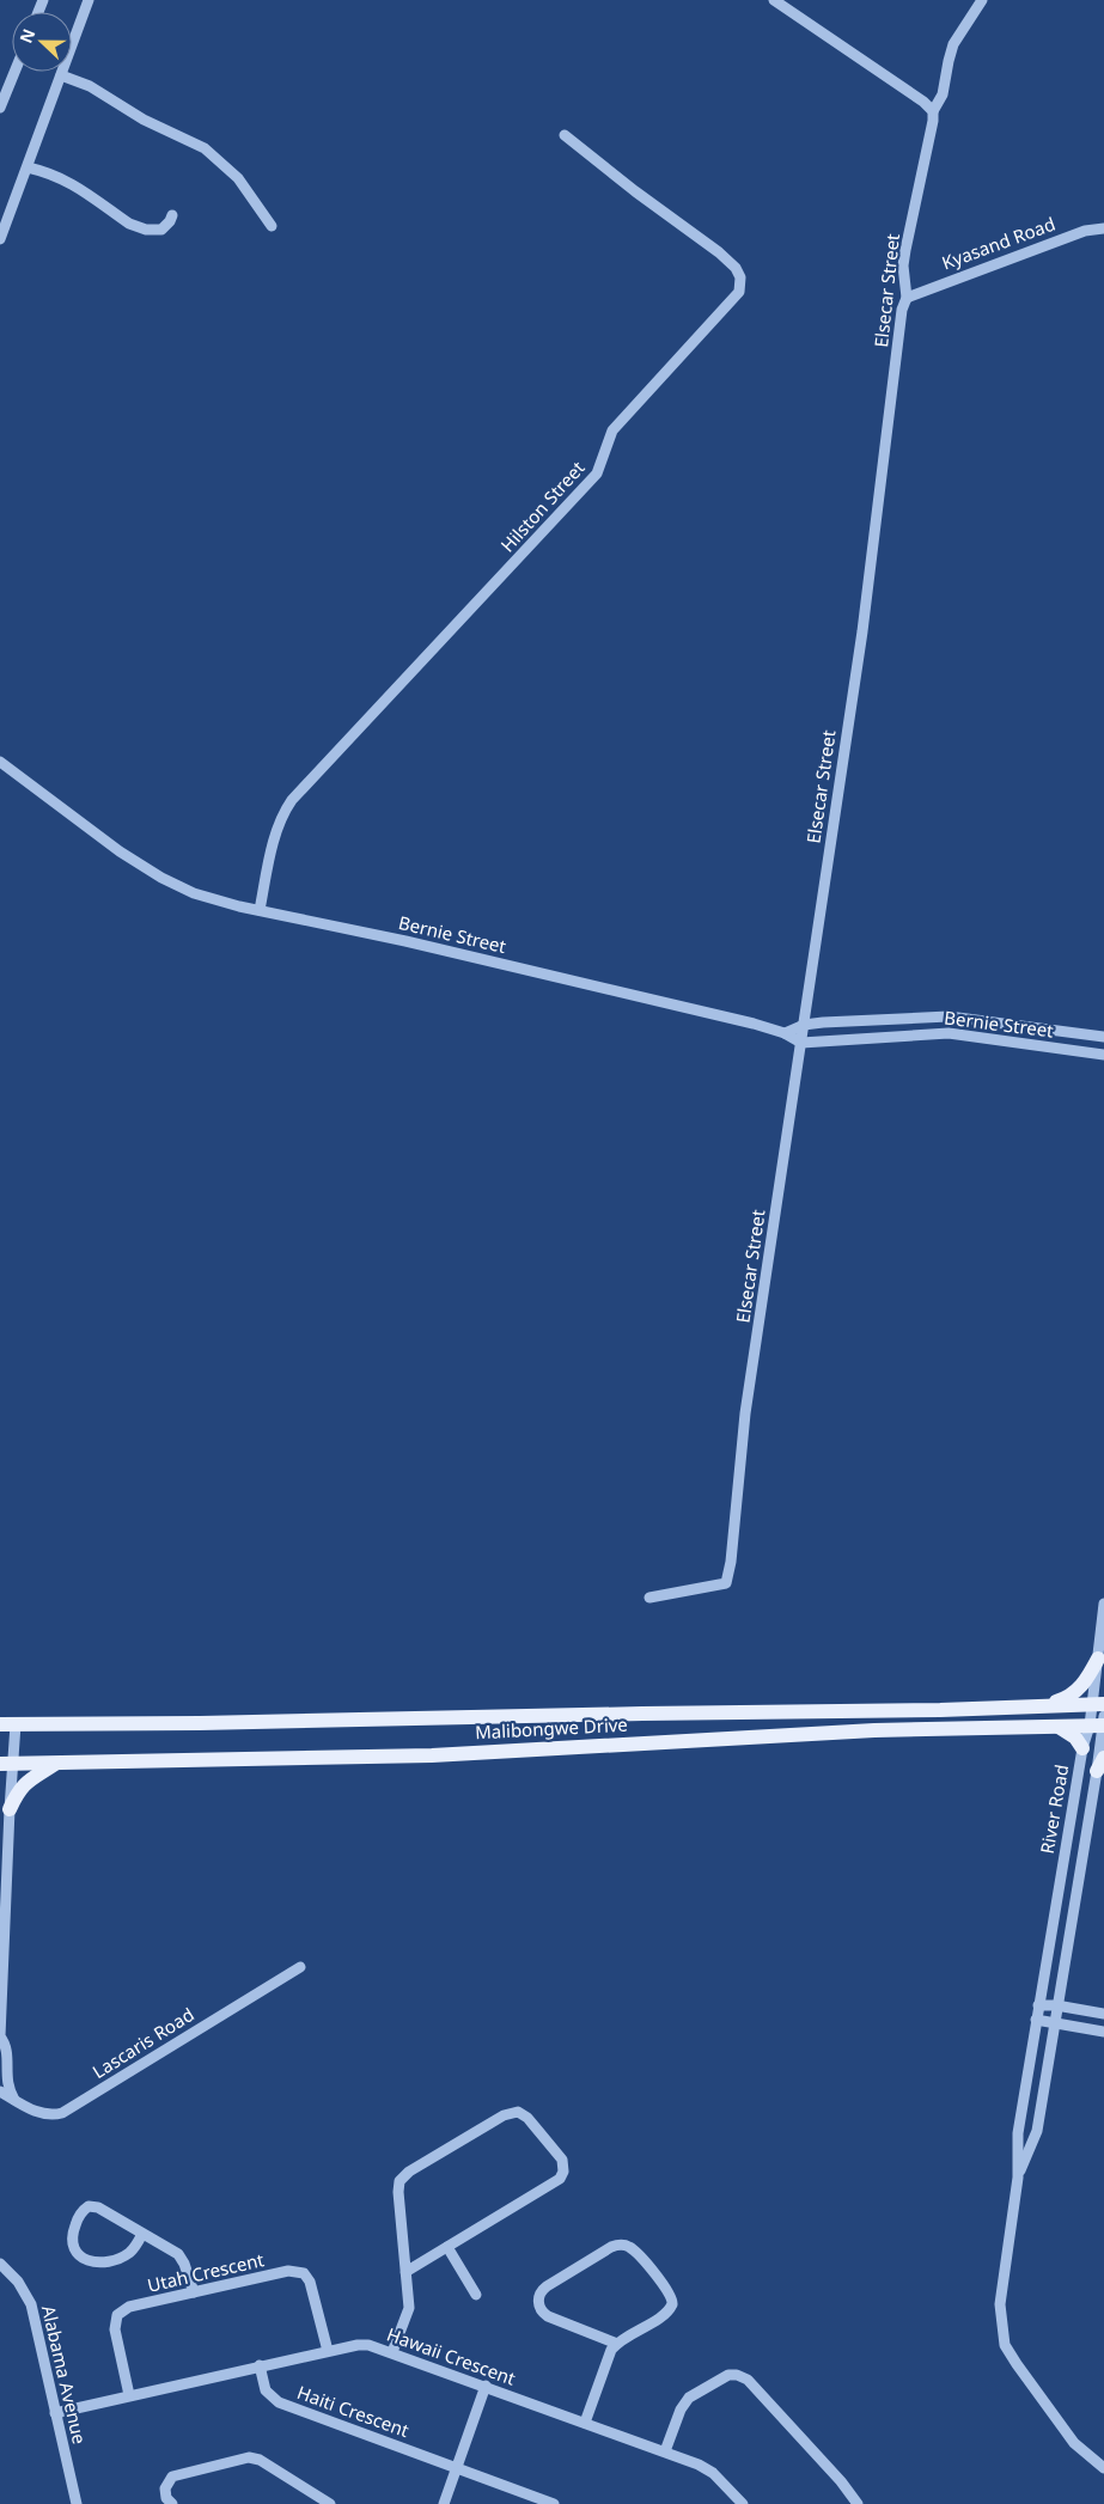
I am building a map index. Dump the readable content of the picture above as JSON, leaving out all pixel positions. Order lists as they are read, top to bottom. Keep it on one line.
{"streets":{"main road":["Malibongwe Drive"],"street":["Kyasand Road","Elsecar Street","Hilston Street","Bernie Street","River Road","Lascaris Road","Utah Crescent","Hawaii Crescent","Alabama Avenue","Haiti Crescent"]},"crossings":[["Kyasand Road","Elsecar Street"],["Elsecar Street","Bernie Street"],["Hilston Street","Bernie Street"],["Malibongwe Drive","River Road"],["Utah Crescent","Hawaii Crescent"],["Hawaii Crescent","Alabama Avenue"],["Hawaii Crescent","Haiti Crescent"]],"north":"left"}
